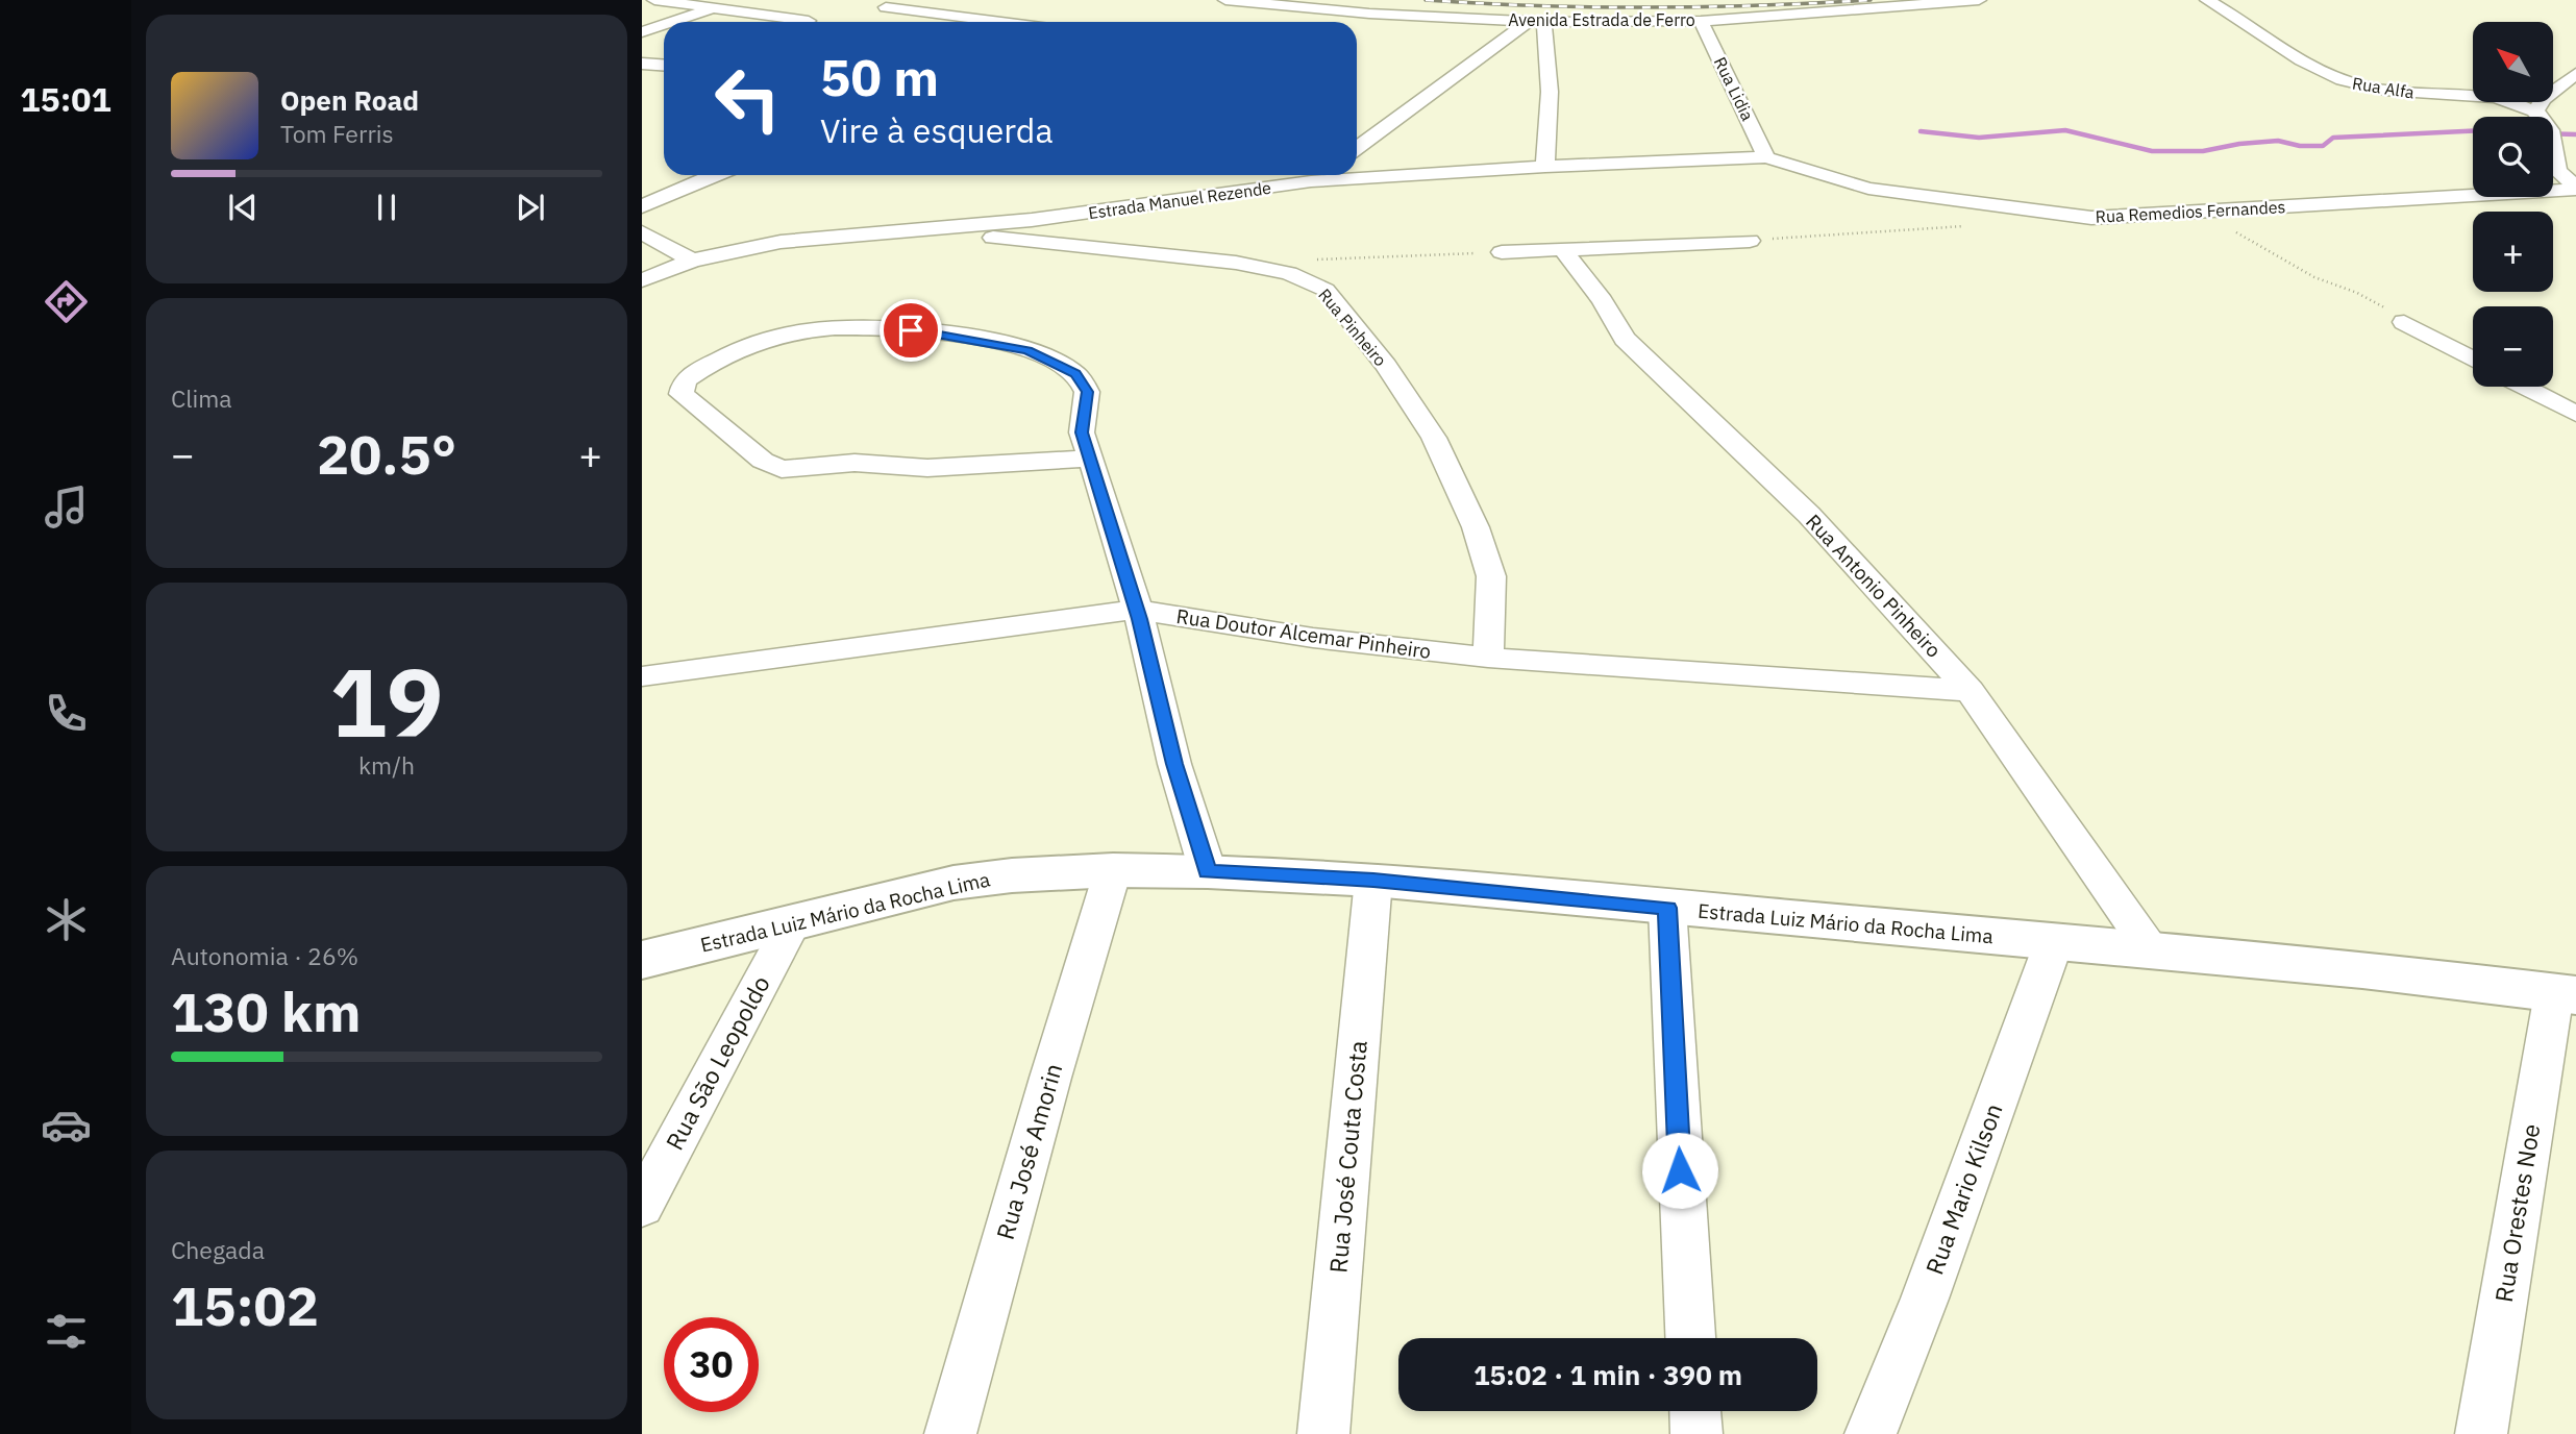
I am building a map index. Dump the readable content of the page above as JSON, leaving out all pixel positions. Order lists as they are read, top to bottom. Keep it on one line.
{"streets":{"main road":["Estrada Luiz Mário da Rocha Lima"],"street":["Avenida Estrada de Ferro","Rua Alfa","Rua Lidia","Estrada Manuel Rezende","Rua Remedios Fernandes","Rua Pinheiro","Rua Antonio Pinheiro","Rua Doutor Alcemar Pinheiro","Rua São Leopoldo","Rua José Amorin","Rua José Couta Costa","Rua Mario Kilson","Rua Orestes Noe"]},"crossings":[["Avenida Estrada de Ferro","Rua Lidia"],["Rua Lidia","Estrada Manuel Rezende"],["Rua Lidia","Rua Remedios Fernandes"],["Estrada Manuel Rezende","Rua Remedios Fernandes"],["Estrada Manuel Rezende","Rua Pinheiro"],["Rua Pinheiro","Rua Doutor Alcemar Pinheiro"],["Rua Antonio Pinheiro","Rua Doutor Alcemar Pinheiro"],["Rua Antonio Pinheiro","Estrada Luiz Mário da Rocha Lima"],["Estrada Luiz Mário da Rocha Lima","Rua São Leopoldo"],["Estrada Luiz Mário da Rocha Lima","Rua José Amorin"],["Estrada Luiz Mário da Rocha Lima","Rua José Couta Costa"],["Estrada Luiz Mário da Rocha Lima","Rua Mario Kilson"],["Estrada Luiz Mário da Rocha Lima","Rua Orestes Noe"]],"north":"top left","page":{"tabs":"15:01","map_buttons":["+","−"],"turn":["50 m","Vire à esquerda"],"song":["Open Road","Tom Ferris"],"tile":["Clima",["19","km/h"],["Autonomia · 26%","130 km"],["Chegada","15:02"]],"heat":["−","20.5°","+"],"limit":"30","trip":"15:02 · 1 min · 390 m"}}
